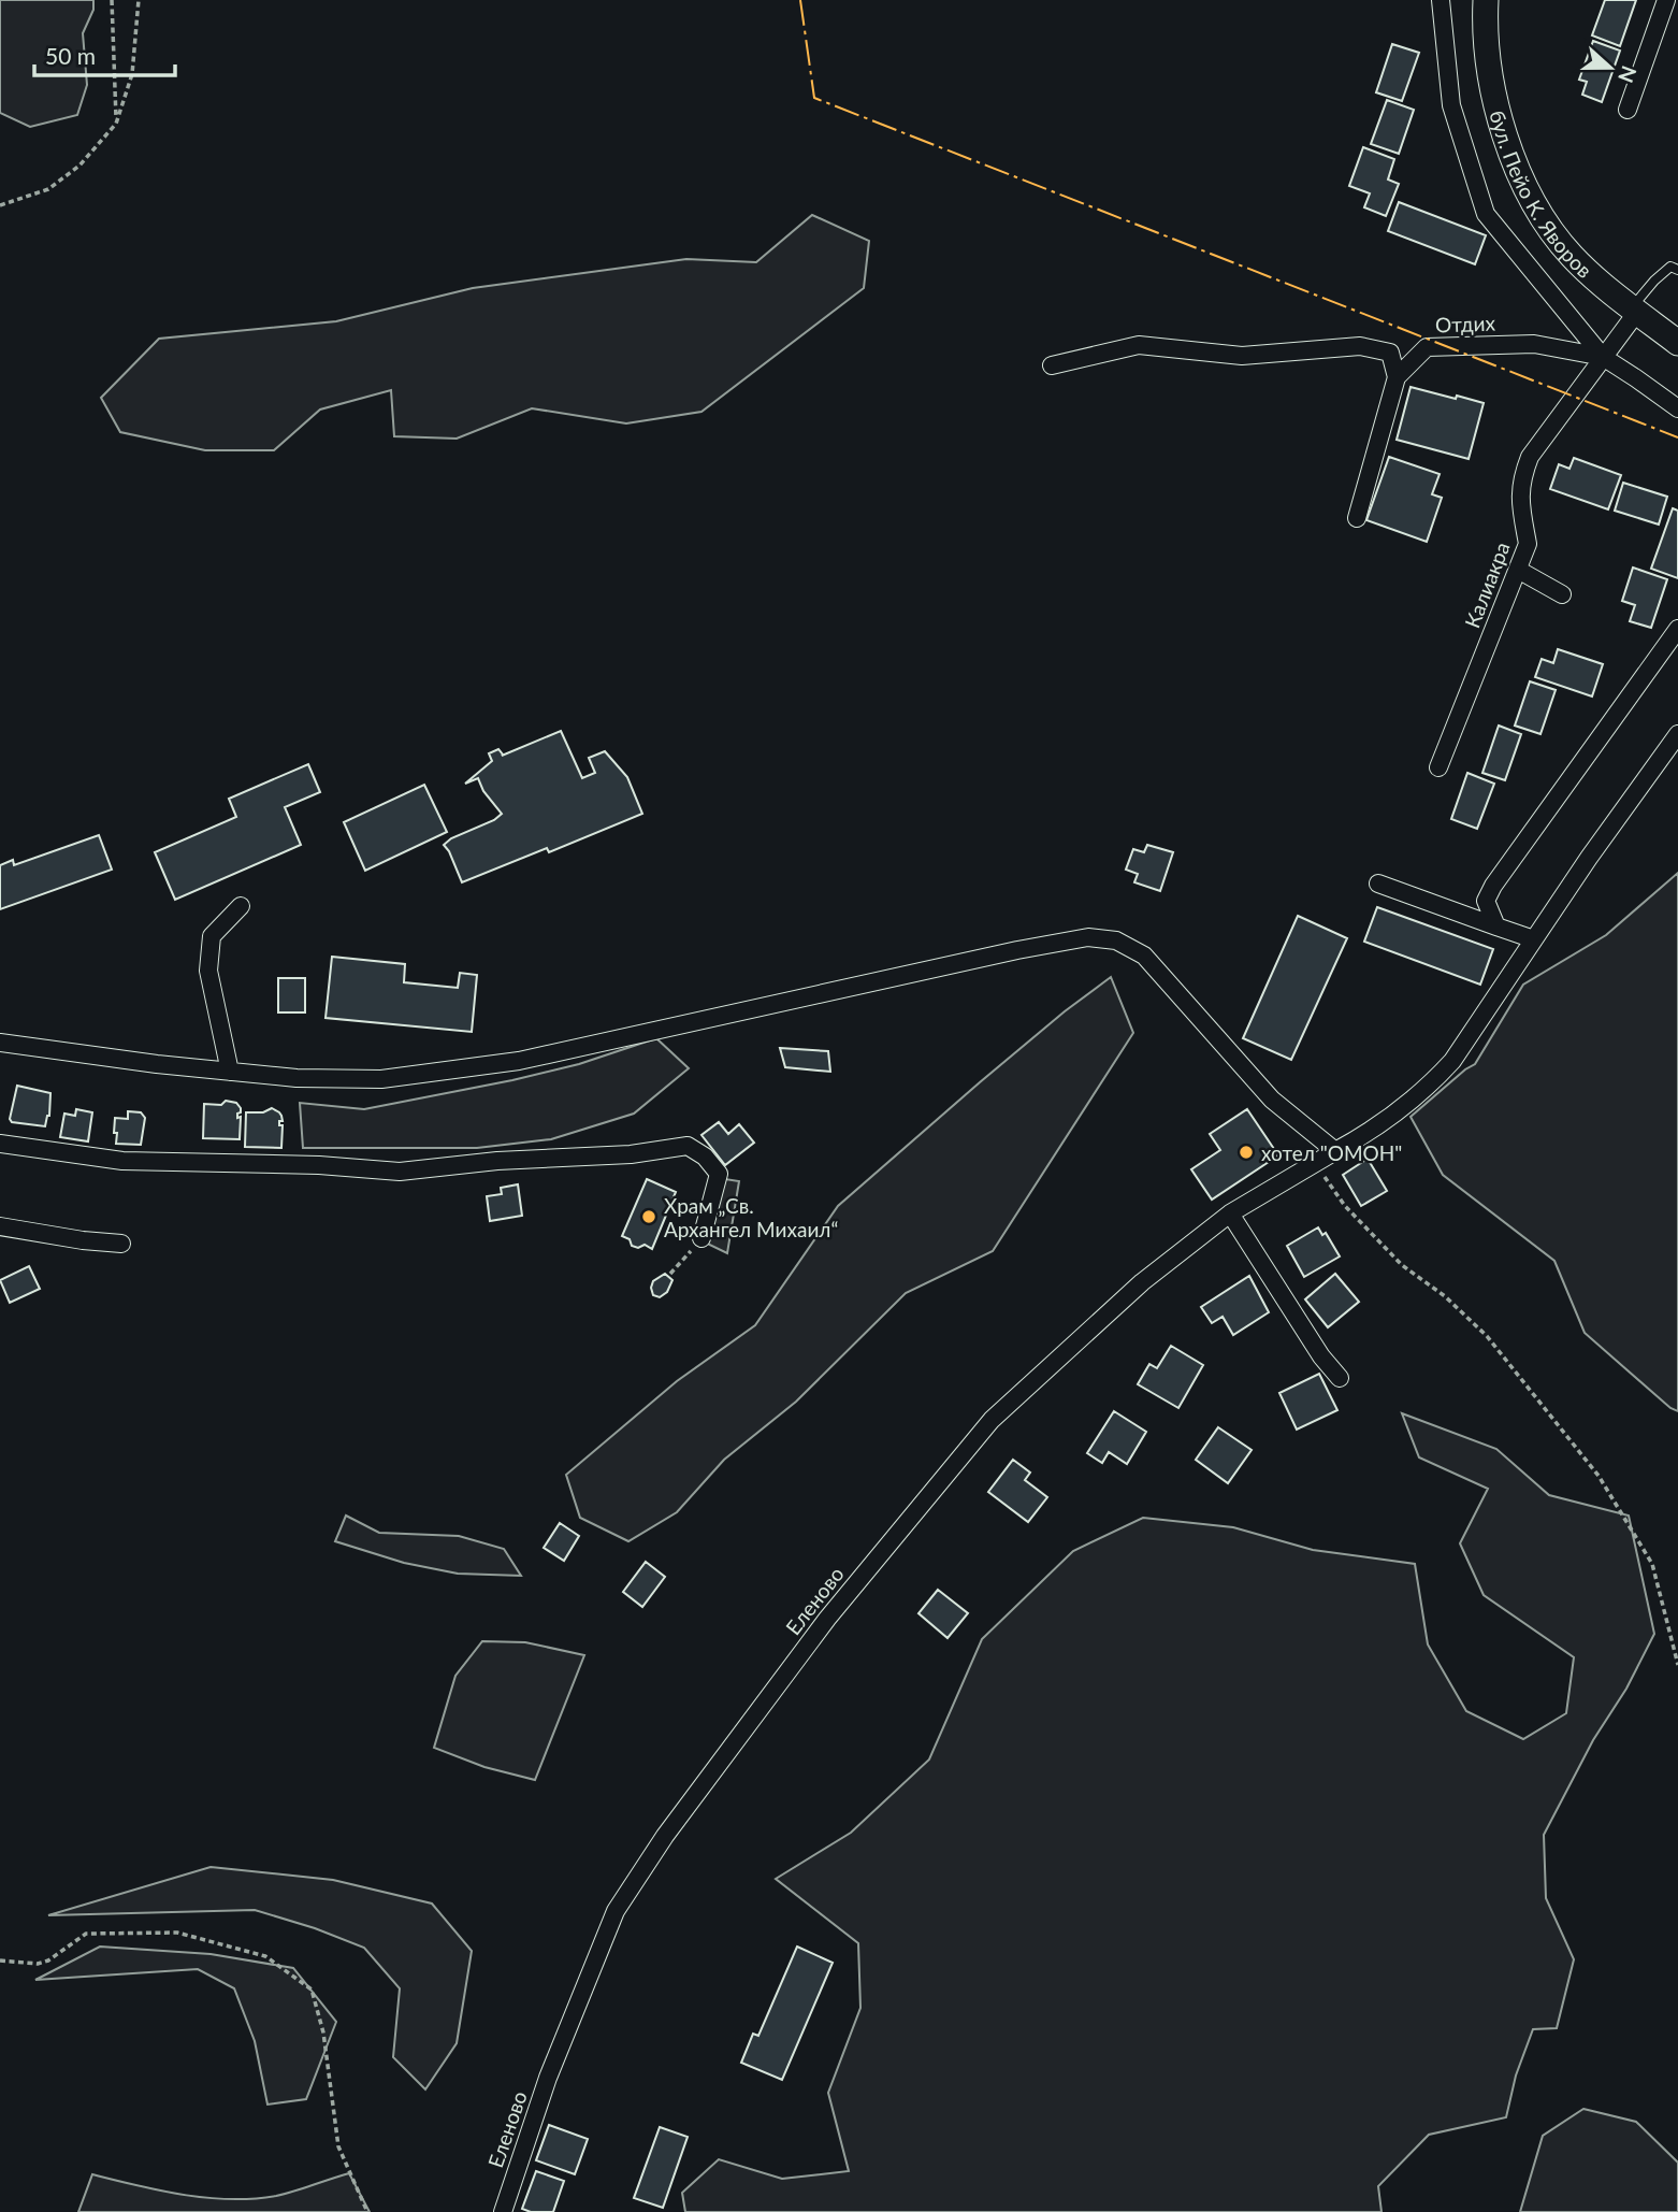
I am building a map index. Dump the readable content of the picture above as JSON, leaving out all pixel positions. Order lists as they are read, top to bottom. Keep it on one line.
{"streets":{"street":["бул. Пейо К. Яворов","Отдих","Калиакра","Еленово"]},"crossings":[["бул. Пейо К. Яворов","Калиакра"],["Отдих","Калиакра"]],"places":["хотел \"ОМОН\"","Храм „Св. Архангел Михаил“"],"scale_bar":"50 m","north":"right"}
